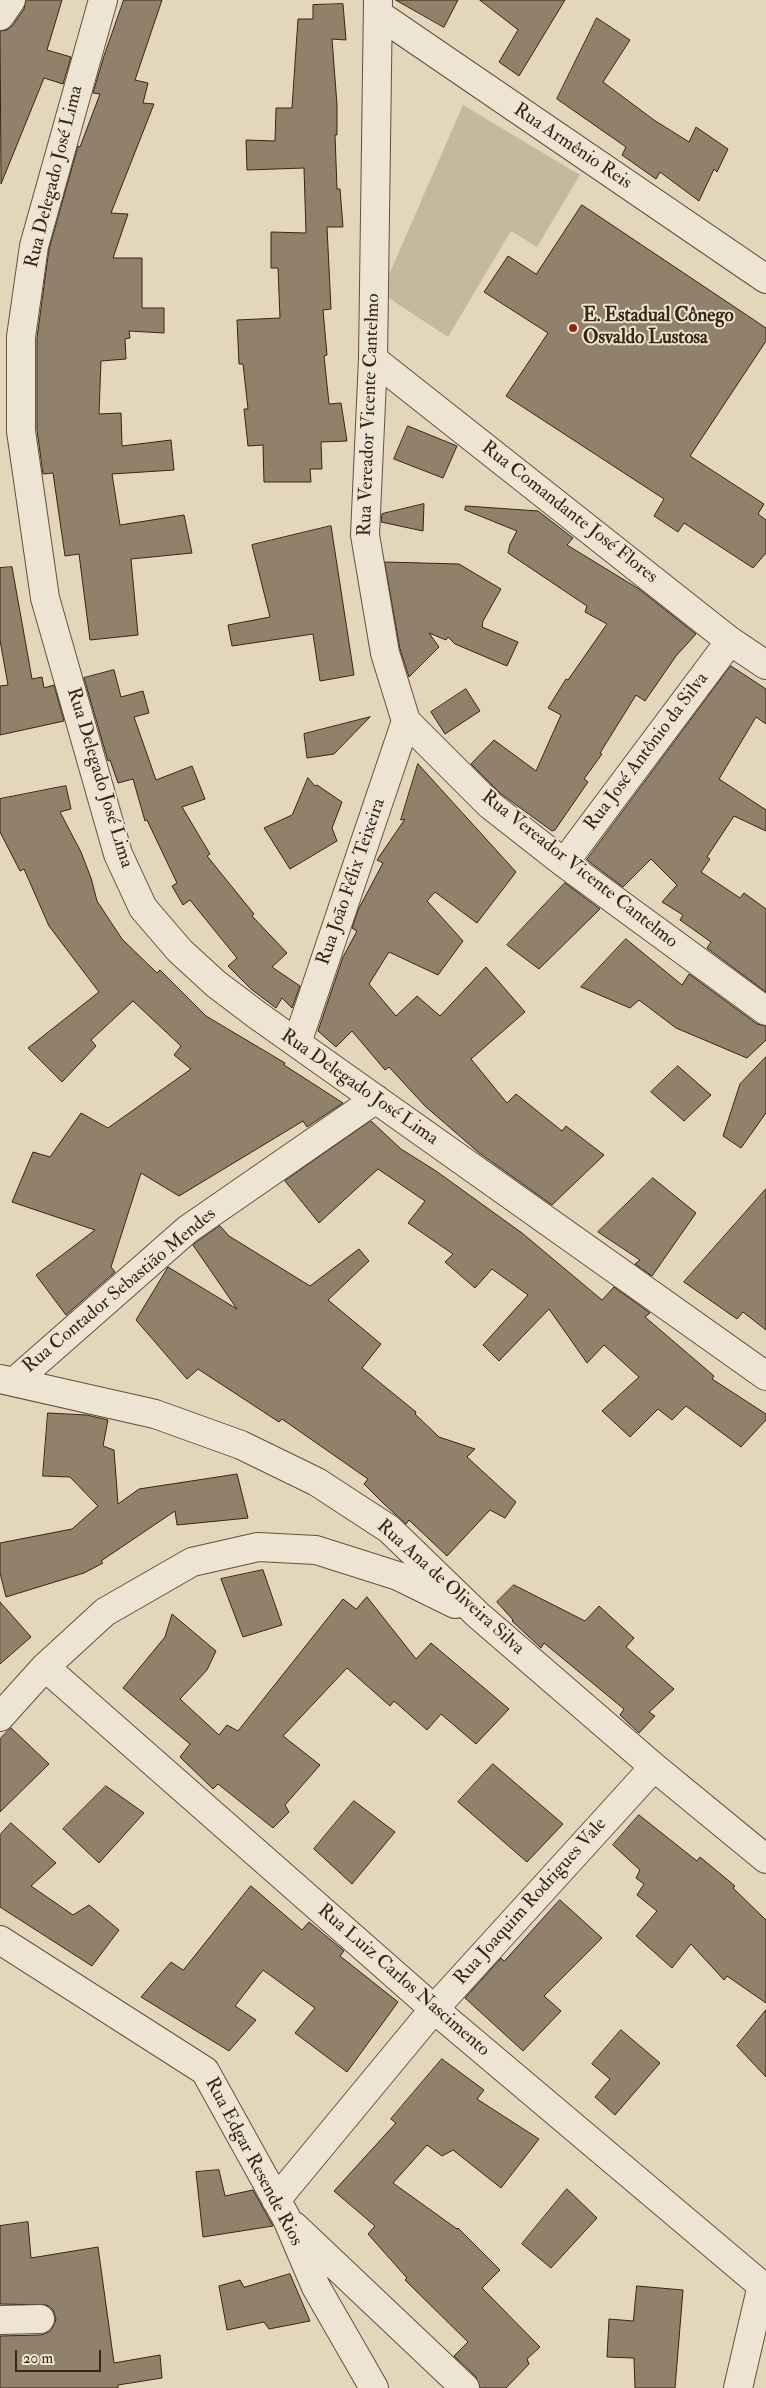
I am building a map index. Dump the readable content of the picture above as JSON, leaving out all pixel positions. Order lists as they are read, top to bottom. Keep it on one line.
{"streets":{"street":["Rua Armênio Reis","Rua Delegado José Lima","Rua Vereador Vicente Cantelmo","Rua Comandante José Flores","Rua José Antônio da Silva","Rua João Félix Teixeira","Rua Contador Sebastião Mendes","Rua Ana de Oliveira Silva","Rua Joaquim Rodrigues Vale","Rua Luiz Carlos Nascimento","Rua Edgar Resende Rios"]},"crossings":[["Rua Armênio Reis","Rua Vereador Vicente Cantelmo"],["Rua Delegado José Lima","Rua João Félix Teixeira"],["Rua Delegado José Lima","Rua Contador Sebastião Mendes"],["Rua Vereador Vicente Cantelmo","Rua Comandante José Flores"],["Rua Vereador Vicente Cantelmo","Rua José Antônio da Silva"],["Rua Vereador Vicente Cantelmo","Rua João Félix Teixeira"],["Rua Comandante José Flores","Rua José Antônio da Silva"],["Rua Contador Sebastião Mendes","Rua Ana de Oliveira Silva"],["Rua Ana de Oliveira Silva","Rua Joaquim Rodrigues Vale"],["Rua Joaquim Rodrigues Vale","Rua Luiz Carlos Nascimento"],["Rua Joaquim Rodrigues Vale","Rua Edgar Resende Rios"]],"places":["E. Estadual Cônego Osvaldo Lustosa"],"scale_bar":"20 m"}
